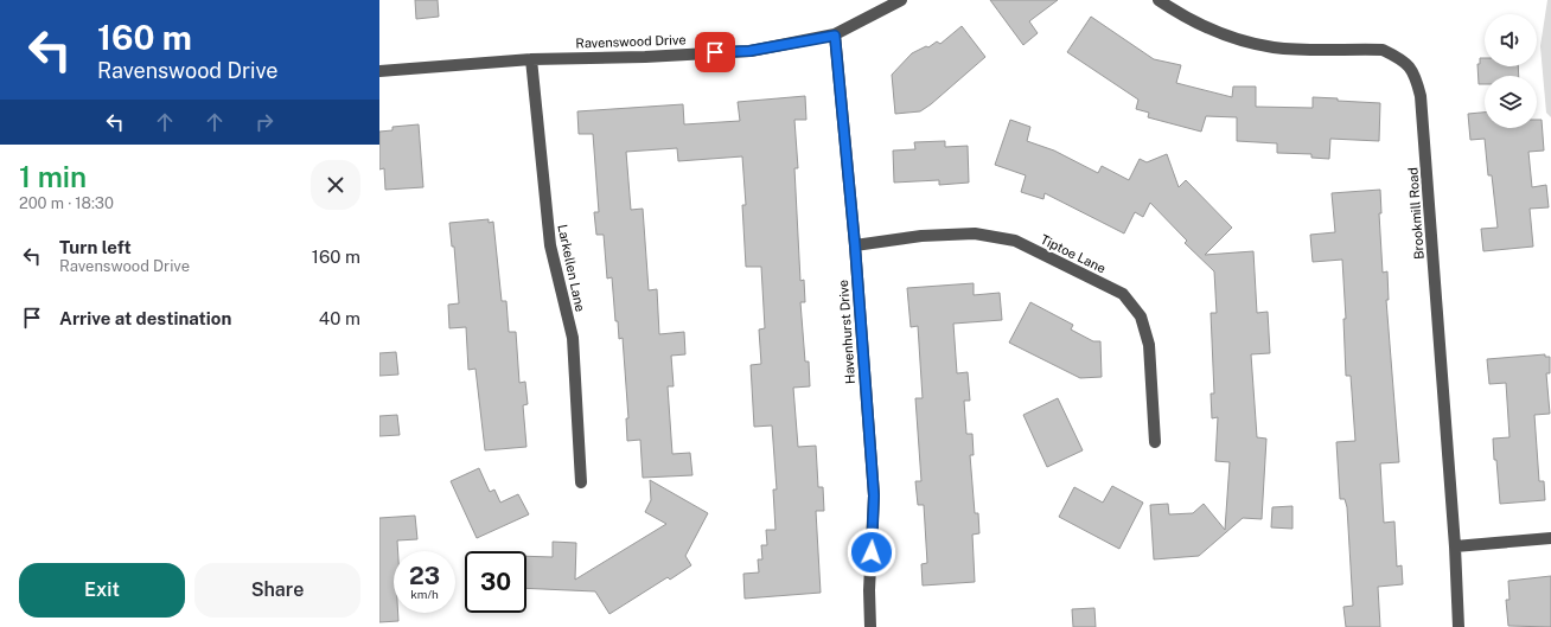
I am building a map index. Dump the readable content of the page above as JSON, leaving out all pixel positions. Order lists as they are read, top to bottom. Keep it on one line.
{"streets":{"street":["Ravenswood Drive","Brookmill Road","Tiptoe Lane","Larkellen Lane","Havenhurst Drive"]},"crossings":[["Ravenswood Drive","Larkellen Lane"],["Ravenswood Drive","Havenhurst Drive"],["Tiptoe Lane","Havenhurst Drive"]],"page":{"turn":["160 m","Ravenswood Drive"],"heading":["1 min","200 m · 18:30"],"list":[{"name":"Turn left","note":"Ravenswood Drive","value":"160 m"},{"name":"Arrive at destination","value":"40 m"}],"speed":"23 km/h","limit":"30","buttons":["Exit","Share"]}}
